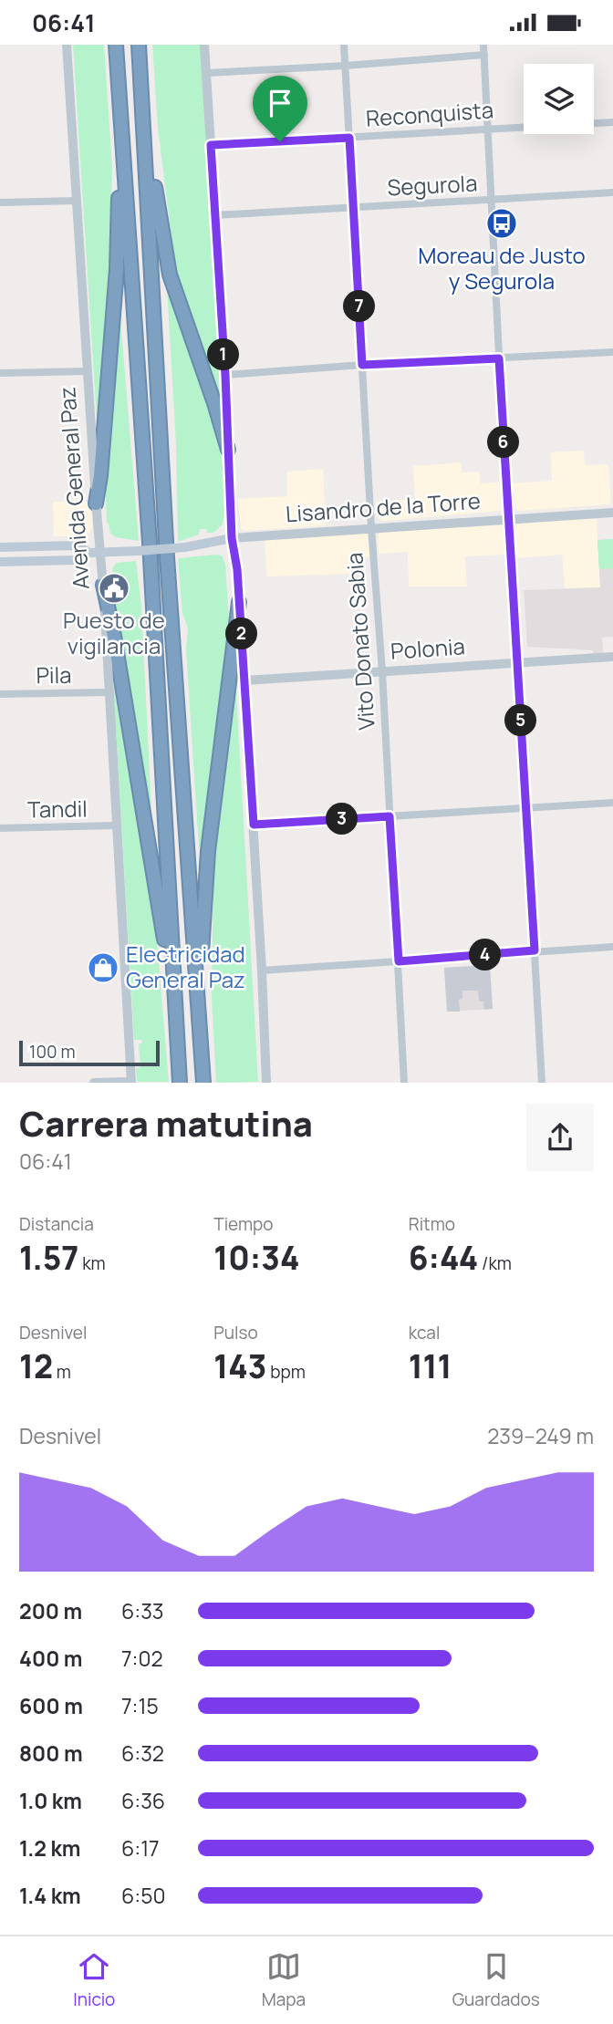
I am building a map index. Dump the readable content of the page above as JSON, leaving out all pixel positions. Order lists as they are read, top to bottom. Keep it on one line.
{"streets":{"street":["Reconquista","Segurola","Avenida General Paz","Lisandro de la Torre","Vito Donato Sabia","Polonia","Pila","Tandil"]},"crossings":[["Reconquista","Vito Donato Sabia"],["Segurola","Vito Donato Sabia"],["Avenida General Paz","Pila"],["Avenida General Paz","Tandil"],["Lisandro de la Torre","Vito Donato Sabia"],["Vito Donato Sabia","Polonia"]],"places":{"bus stop":["Moreau de Justo y Segurola"],"public building":["Puesto de vigilancia"],"shop":["Electricidad General Paz"]},"scale_bar":"100 m","page":{"status":"06:41","pins":["7","1","6","2","5","3","4"],"scale":"100 m","heading":["Carrera matutina","06:41"],"stats":[["Distancia","1.57 km"],["Tiempo","10:34"],["Ritmo","6:44 /km"],["Desnivel","12 m"],["Pulso","143 bpm"],["kcal","111"]],"chart":["Desnivel","239–249 m"],"list":[{"name":"200 m","note":"6:33"},{"name":"400 m","note":"7:02"},{"name":"600 m","note":"7:15"},{"name":"800 m","note":"6:32"},{"name":"1.0 km","note":"6:36"},{"name":"1.2 km","note":"6:17"},{"name":"1.4 km","note":"6:50"}],"tabs":["Inicio","Mapa","Guardados"]}}
